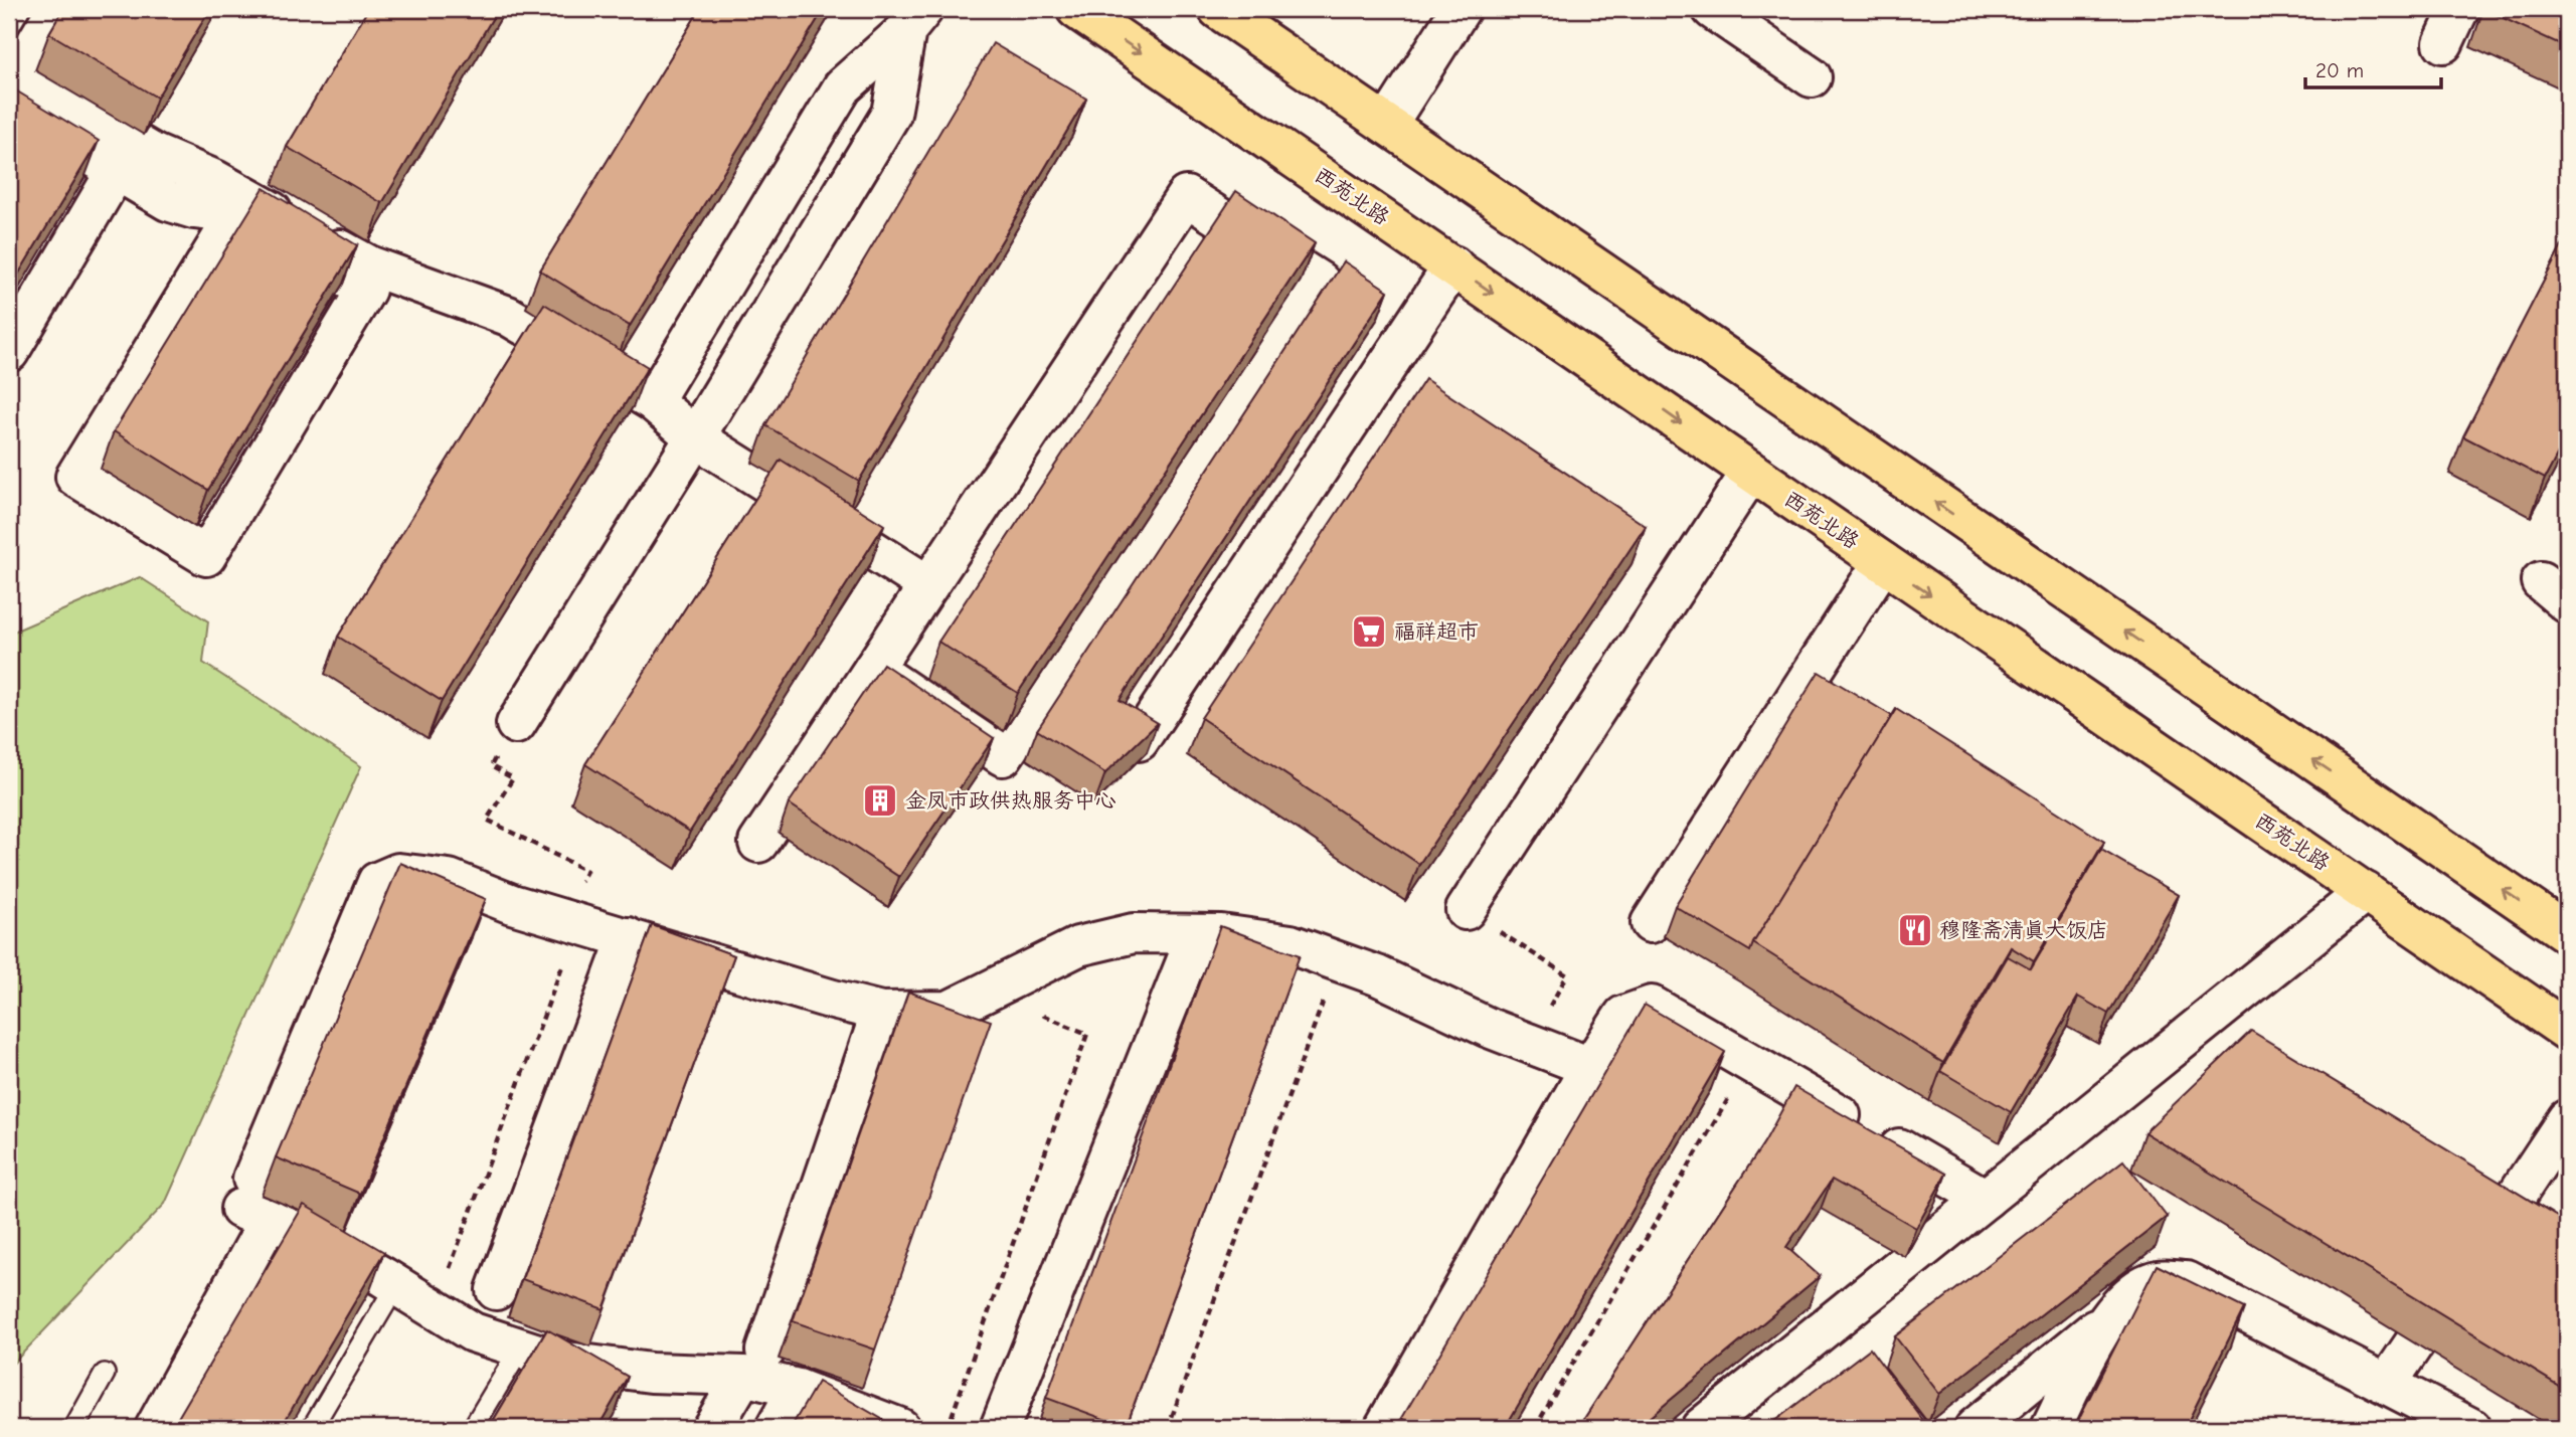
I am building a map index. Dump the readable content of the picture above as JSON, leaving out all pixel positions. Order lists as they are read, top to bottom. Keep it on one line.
{"streets":{"main road":["西苑北路"]},"places":{"supermarket":["福祥超市"],"building":["金凤市政供热服务中心"],"restaurant":["穆隆斋清真大饭店"]},"scale_bar":"20 m"}
